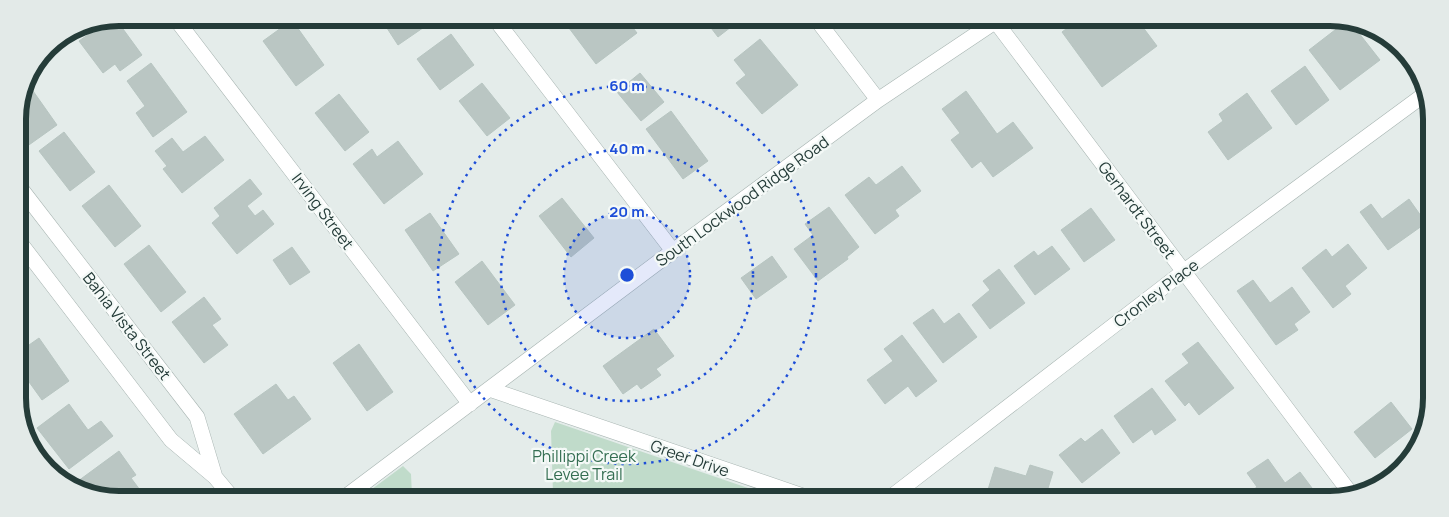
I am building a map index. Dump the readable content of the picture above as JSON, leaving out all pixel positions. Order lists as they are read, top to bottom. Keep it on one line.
{"streets":{"street":["South Lockwood Ridge Road","Gerhardt Street","Irving Street","Cronley Place","Bahia Vista Street","Greer Drive"]},"crossings":[["South Lockwood Ridge Road","Irving Street"],["South Lockwood Ridge Road","Greer Drive"],["Gerhardt Street","Cronley Place"]],"parks":["Phillippi Creek Levee Trail"],"rings":["60 m","40 m","20 m"]}
